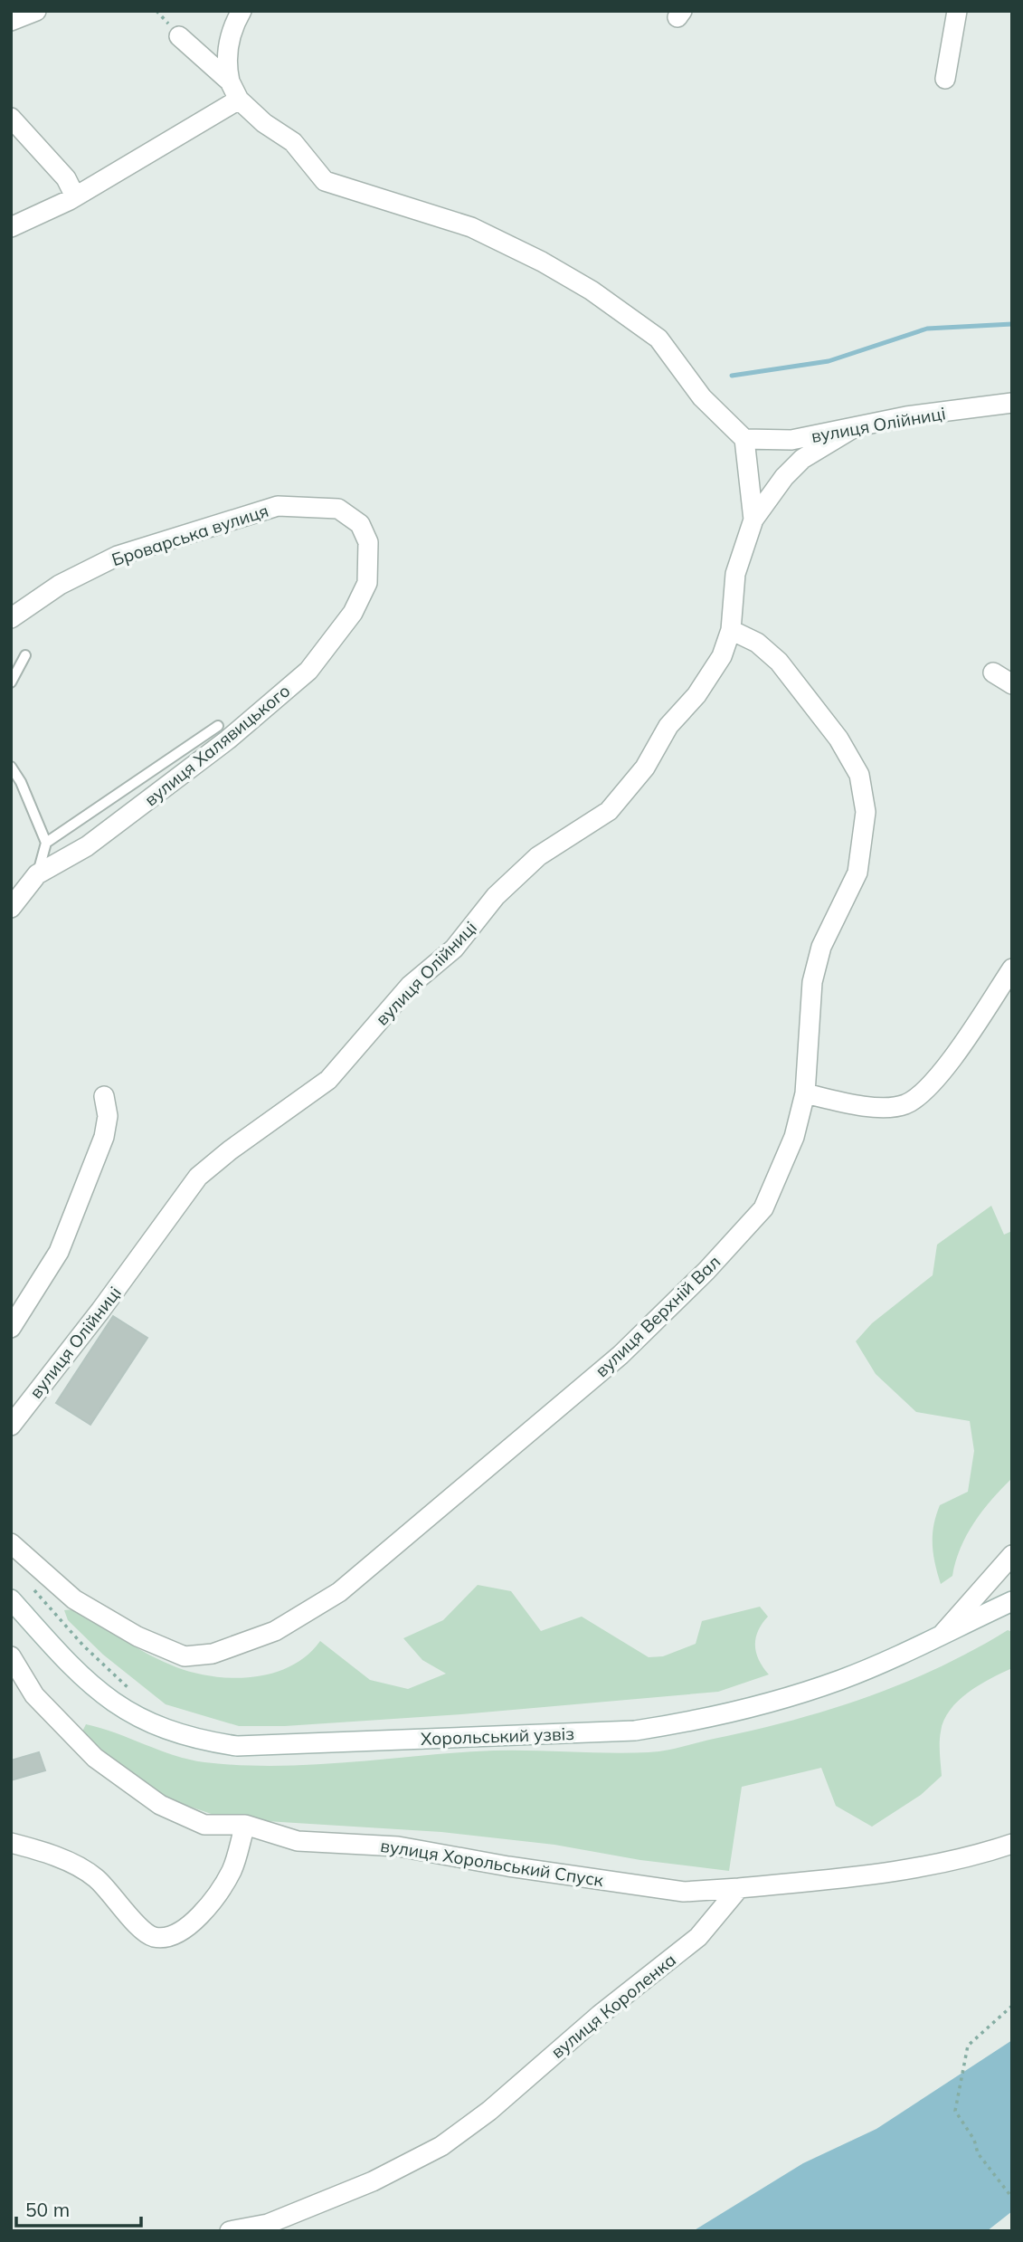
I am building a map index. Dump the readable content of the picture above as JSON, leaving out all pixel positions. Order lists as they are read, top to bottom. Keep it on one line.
{"streets":{"street":["вулиця Олійниці","Броварська вулиця","вулиця Халявицького","вулиця Верхній Вал","Хорольський узвіз","вулиця Хорольський Спуск","вулиця Короленка"]},"crossings":[["вулиця Олійниці","вулиця Верхній Вал"],["Броварська вулиця","вулиця Халявицького"],["вулиця Хорольський Спуск","вулиця Короленка"]],"scale_bar":"50 m"}
